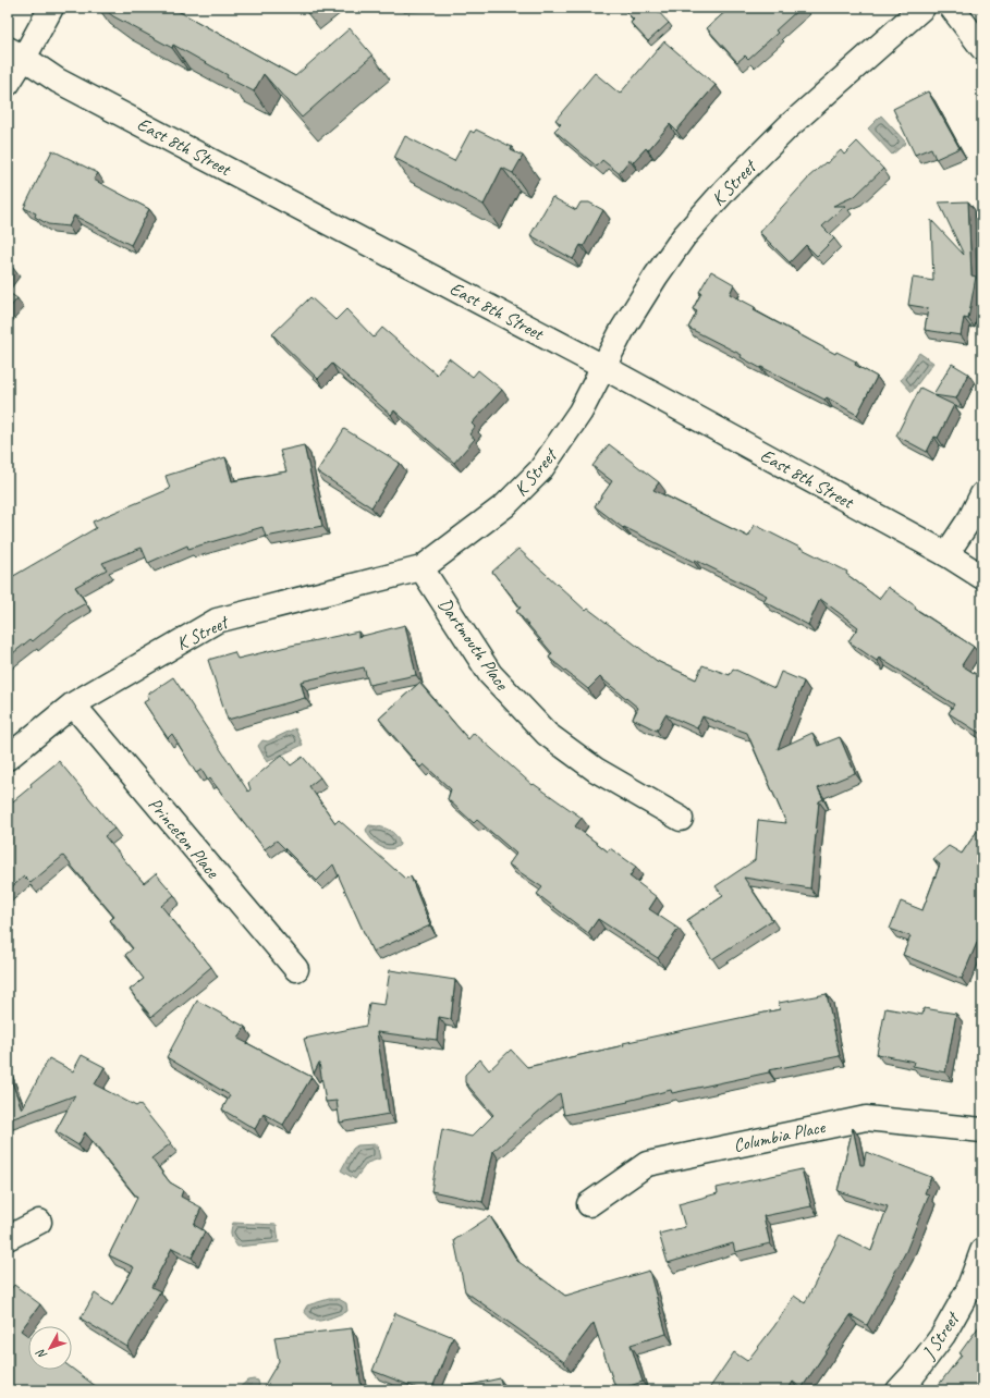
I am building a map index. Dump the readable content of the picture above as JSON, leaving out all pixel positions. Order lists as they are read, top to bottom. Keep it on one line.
{"streets":{"street":["East 8th Street","K Street","Dartmouth Place","Princeton Place","Columbia Place","J Street"]},"crossings":[["East 8th Street","K Street"],["K Street","Dartmouth Place"],["K Street","Princeton Place"]],"north":"bottom left"}
